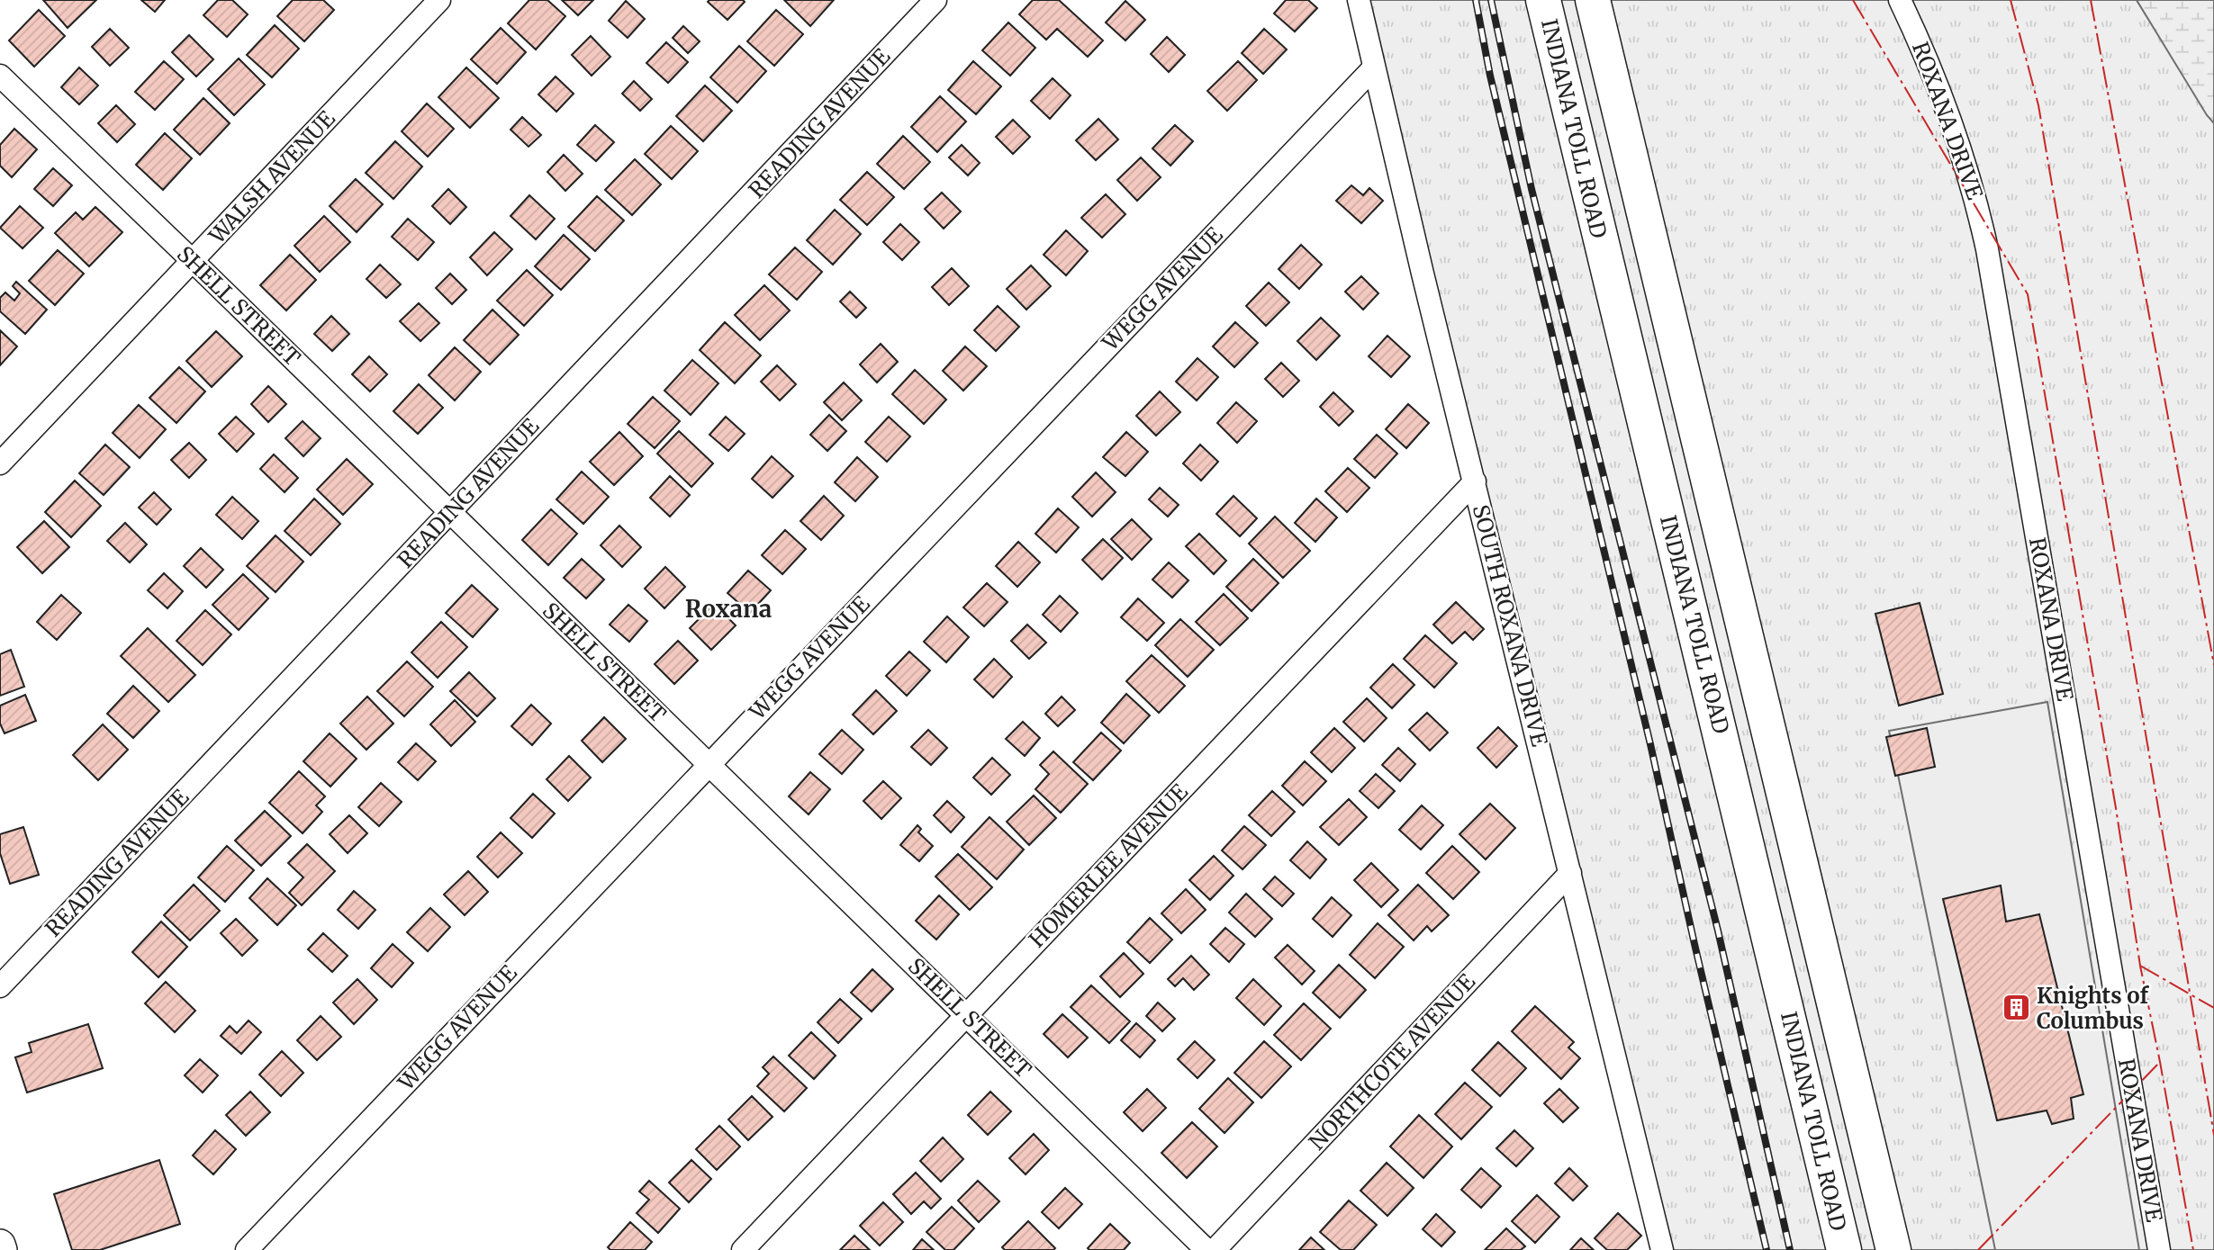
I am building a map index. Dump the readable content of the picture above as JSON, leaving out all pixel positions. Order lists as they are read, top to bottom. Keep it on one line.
{"streets":{"highway":["INDIANA TOLL ROAD"],"street":["ROXANA DRIVE","READING AVENUE","WALSH AVENUE","WEGG AVENUE","SHELL STREET","SOUTH ROXANA DRIVE","HOMERLEE AVENUE","NORTHCOTE AVENUE"]},"crossings":[["READING AVENUE","SHELL STREET"],["WALSH AVENUE","SHELL STREET"],["WEGG AVENUE","SHELL STREET"],["WEGG AVENUE","SOUTH ROXANA DRIVE"],["SHELL STREET","HOMERLEE AVENUE"],["SOUTH ROXANA DRIVE","HOMERLEE AVENUE"],["SOUTH ROXANA DRIVE","NORTHCOTE AVENUE"]],"districts":["Roxana"],"places":{"building":["Knights of Columbus"]}}
